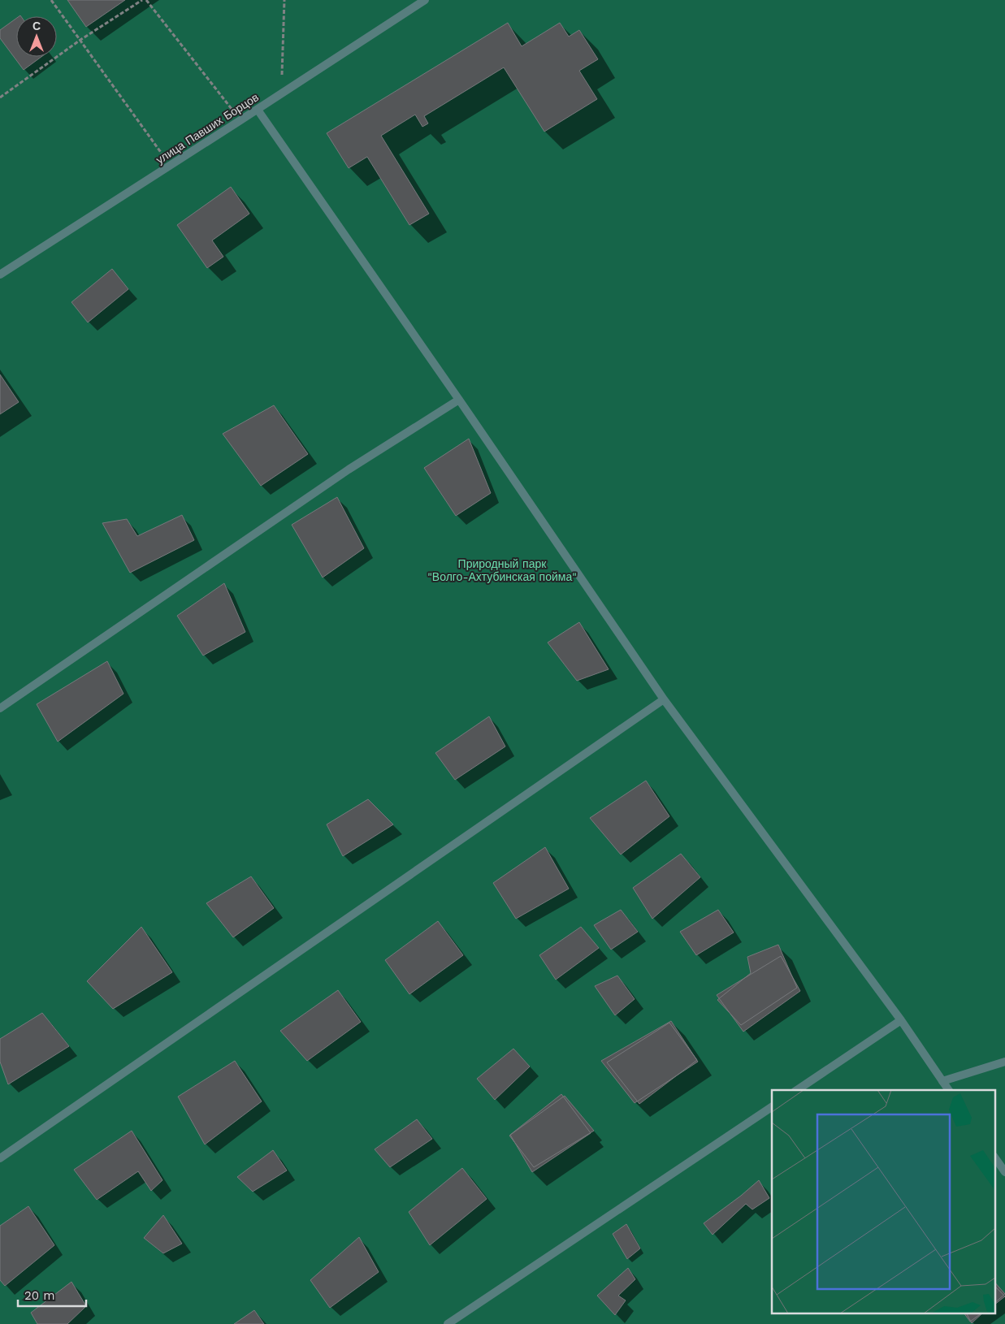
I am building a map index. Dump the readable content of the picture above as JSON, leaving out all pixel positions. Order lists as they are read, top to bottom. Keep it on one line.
{"streets":{"street":["улица Павших Борцов"]},"parks":["Природный парк \"Волго-Ахтубинская пойма\""],"scale_bar":"20 m","north":"top"}
